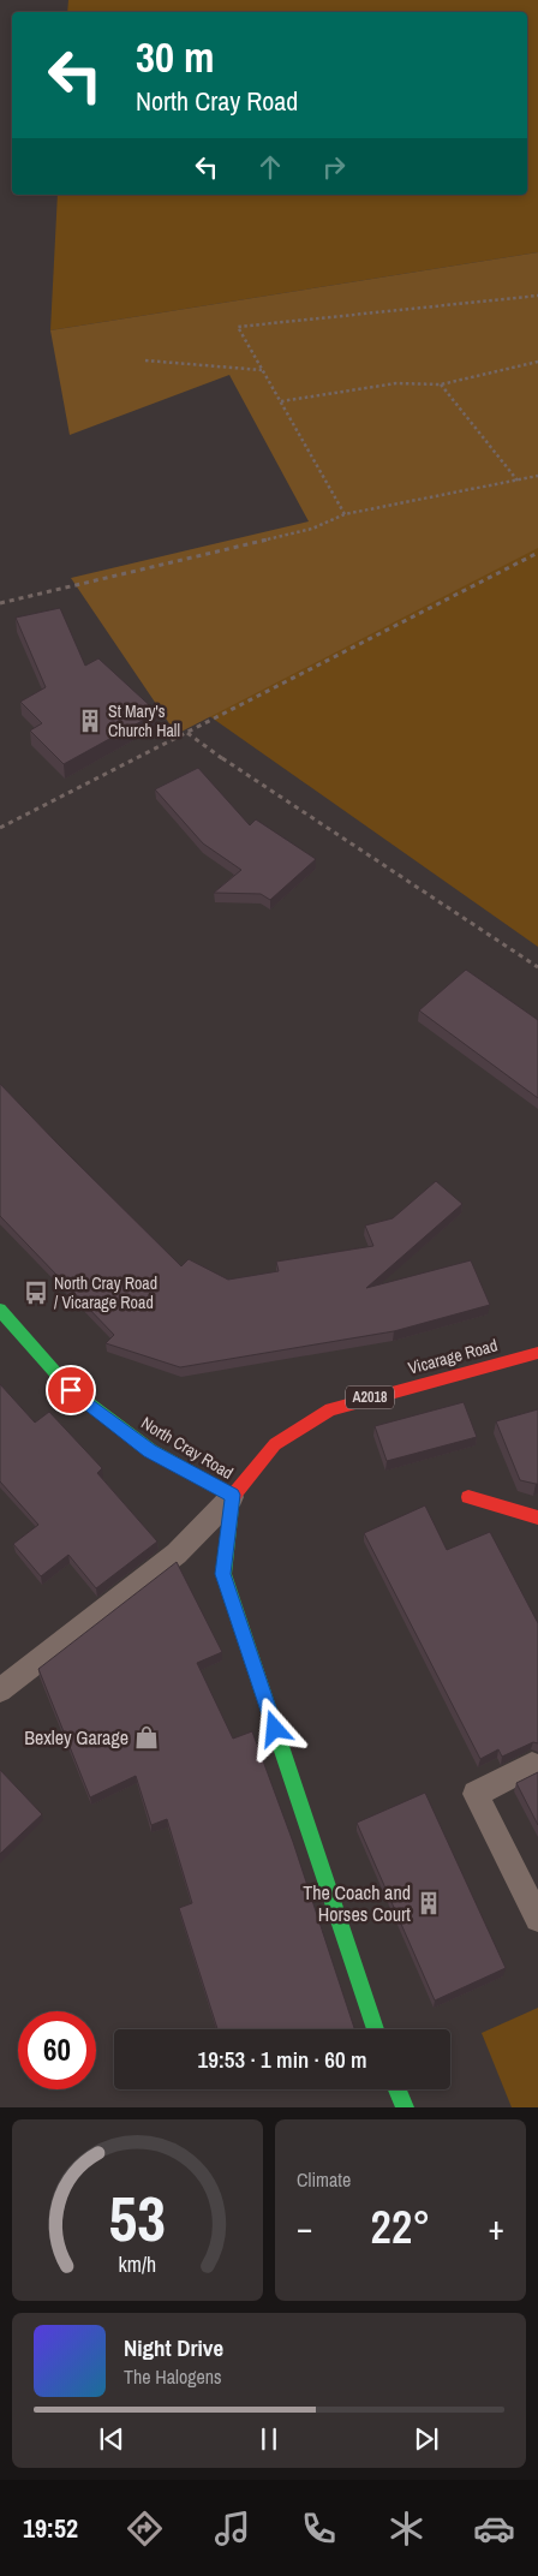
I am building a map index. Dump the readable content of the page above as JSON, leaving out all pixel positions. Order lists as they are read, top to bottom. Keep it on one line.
{"streets":{"main road":["Vicarage Road","A2018","North Cray Road"]},"crossings":[["Vicarage Road","North Cray Road"]],"places":{"building":["St Mary's Church Hall","The Coach and Horses Court"],"bus stop":["North Cray Road / Vicarage Road"],"shop":["Bexley Garage"]},"page":{"turn":["30 m","North Cray Road"],"limit":"60","trip":"19:53 · 1 min · 60 m","tile":"Climate","heat":["−","22°","+"],"song":["Night Drive","The Halogens"],"tabs":"19:52","gauge":["53","km/h"]}}
